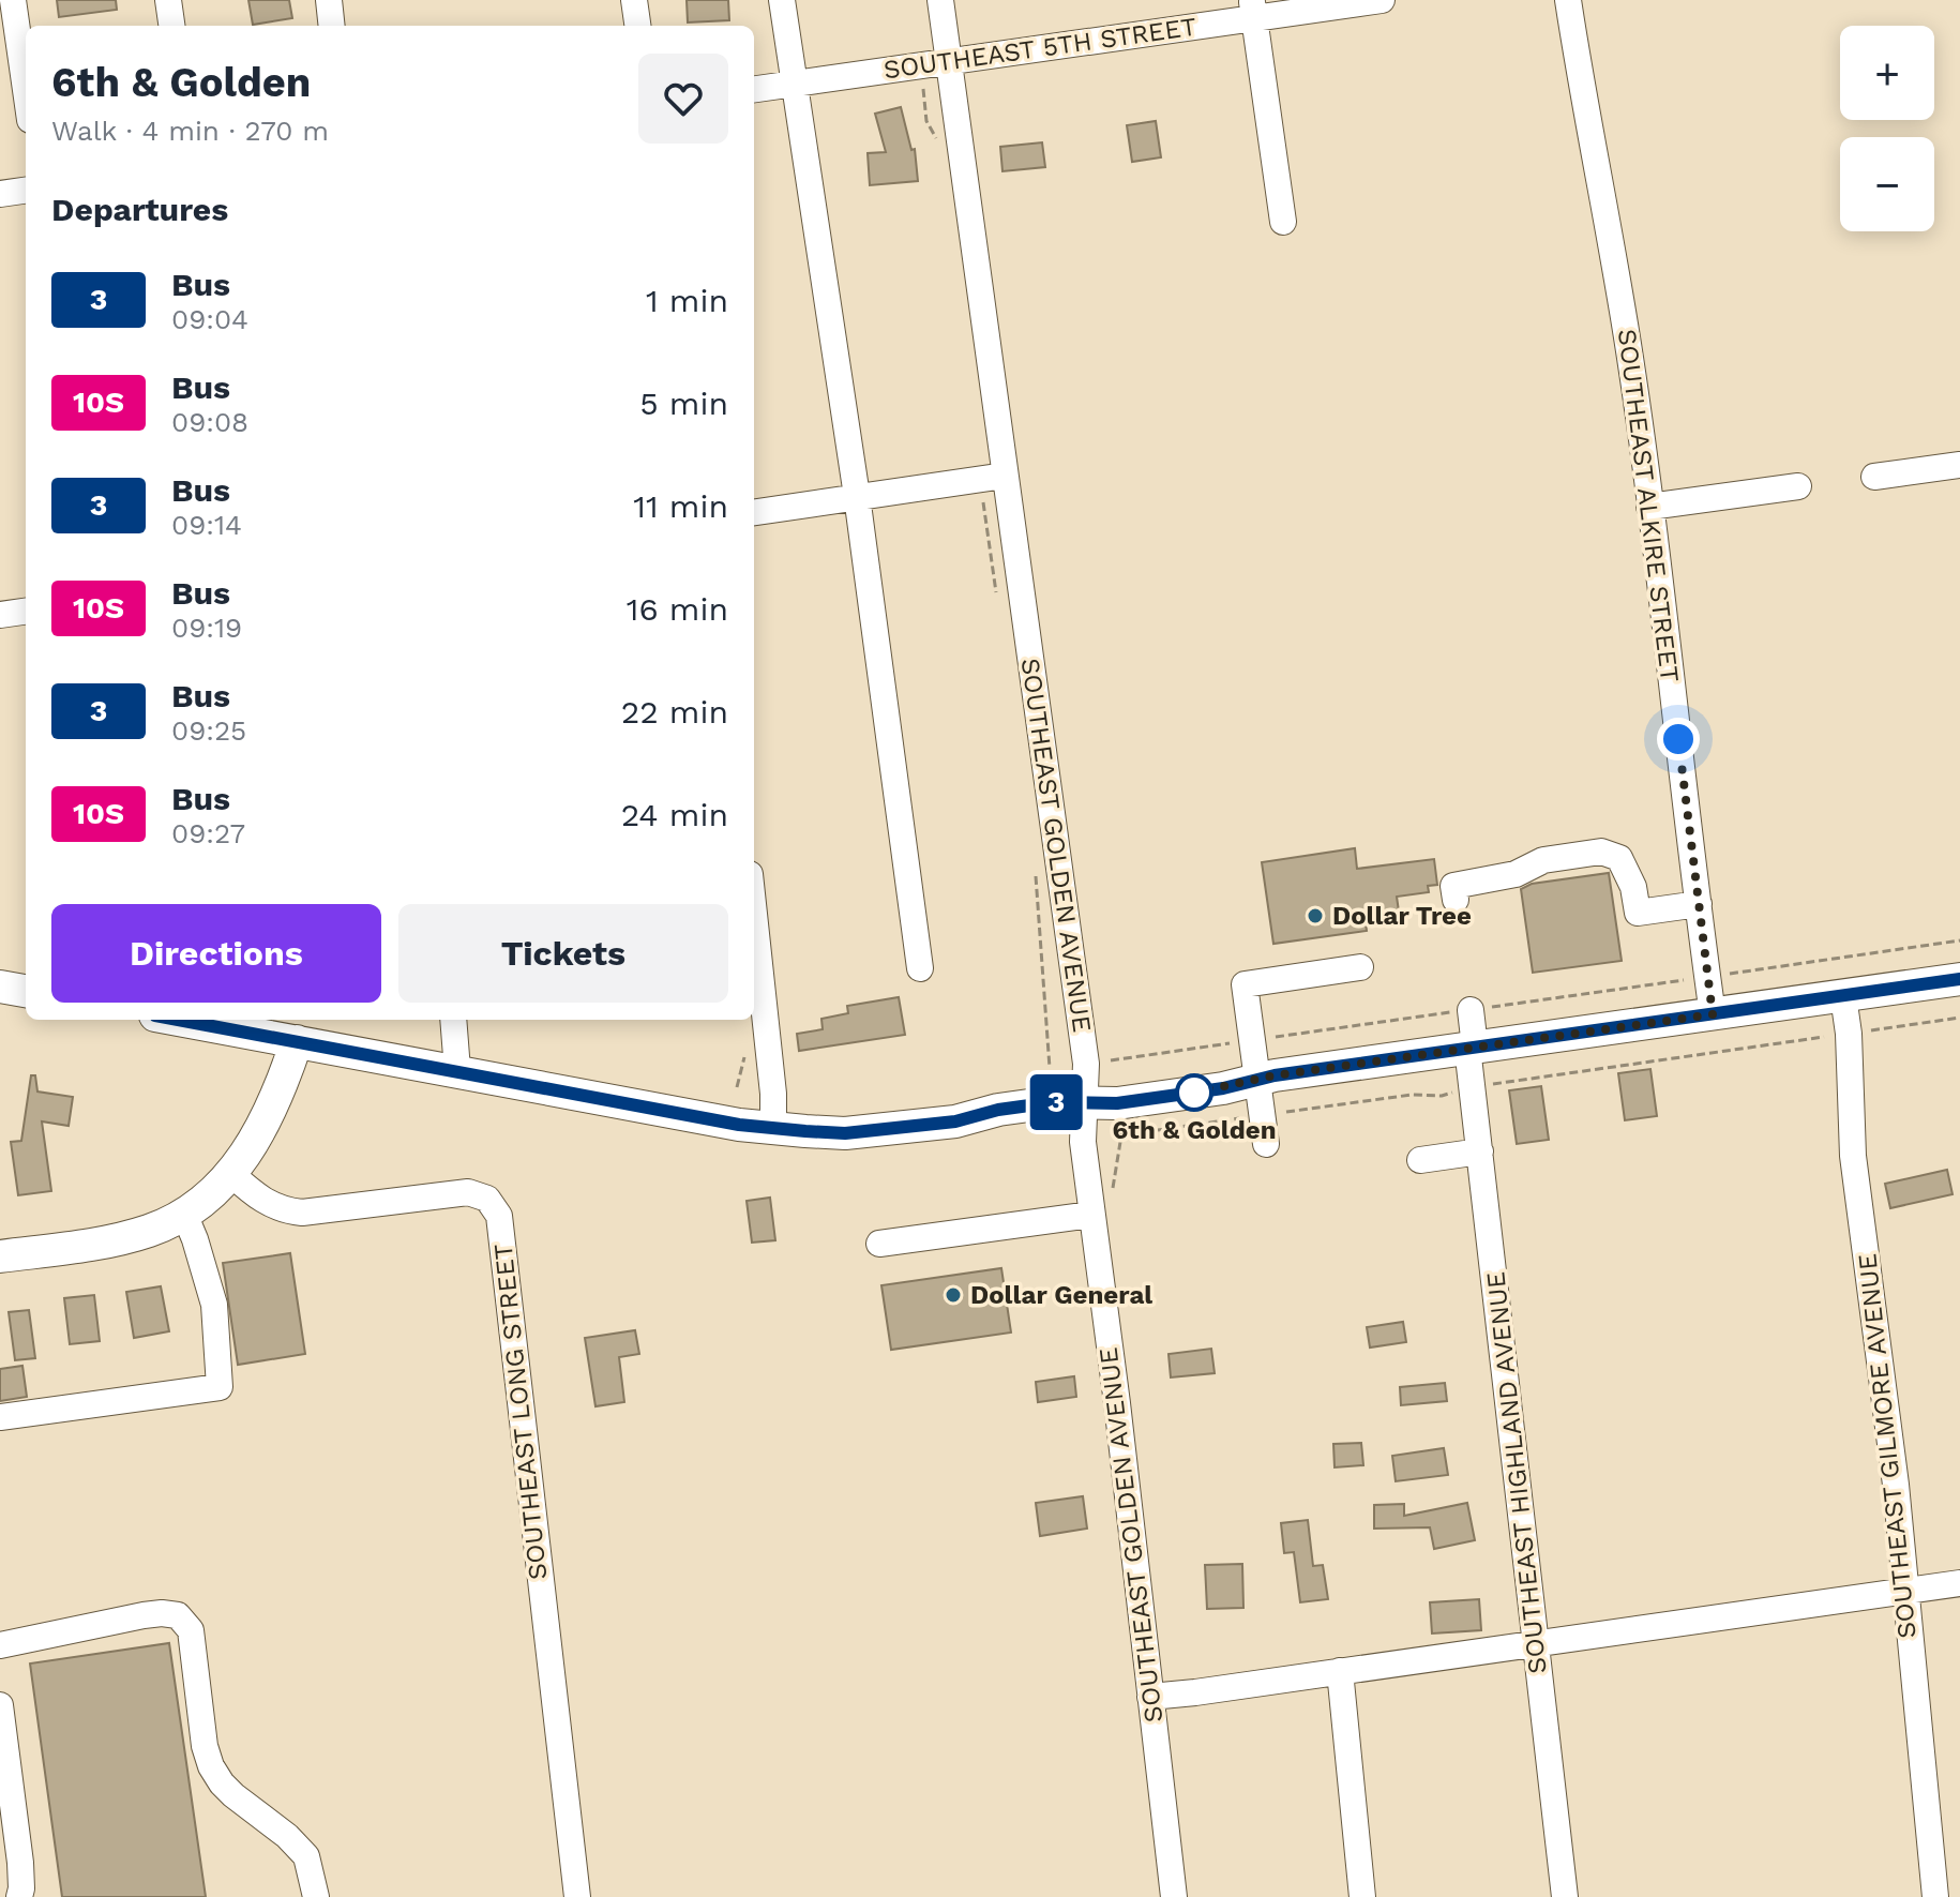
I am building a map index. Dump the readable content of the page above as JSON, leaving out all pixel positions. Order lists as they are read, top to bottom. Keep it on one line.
{"streets":{"street":["SOUTHEAST 5TH STREET","SOUTHEAST ALKIRE STREET","SOUTHEAST GOLDEN AVENUE","SOUTHEAST LONG STREET","SOUTHEAST GILMORE AVENUE","SOUTHEAST HIGHLAND AVENUE"]},"crossings":[["SOUTHEAST 5TH STREET","SOUTHEAST GOLDEN AVENUE"]],"places":["Dollar Tree","6th & Golden","Dollar General"],"lines":["bus line 3"],"page":{"on_map":"3","map_buttons":["+","−"],"heading":[["6th & Golden","Walk · 4 min · 270 m"],"Departures"],"list":[{"mark":"3","name":"Bus","note":"09:04","value":"1 min"},{"mark":"10S","name":"Bus","note":"09:08","value":"5 min"},{"mark":"3","name":"Bus","note":"09:14","value":"11 min"},{"mark":"10S","name":"Bus","note":"09:19","value":"16 min"},{"mark":"3","name":"Bus","note":"09:25","value":"22 min"},{"mark":"10S","name":"Bus","note":"09:27","value":"24 min"}],"buttons":["Directions","Tickets"]}}
